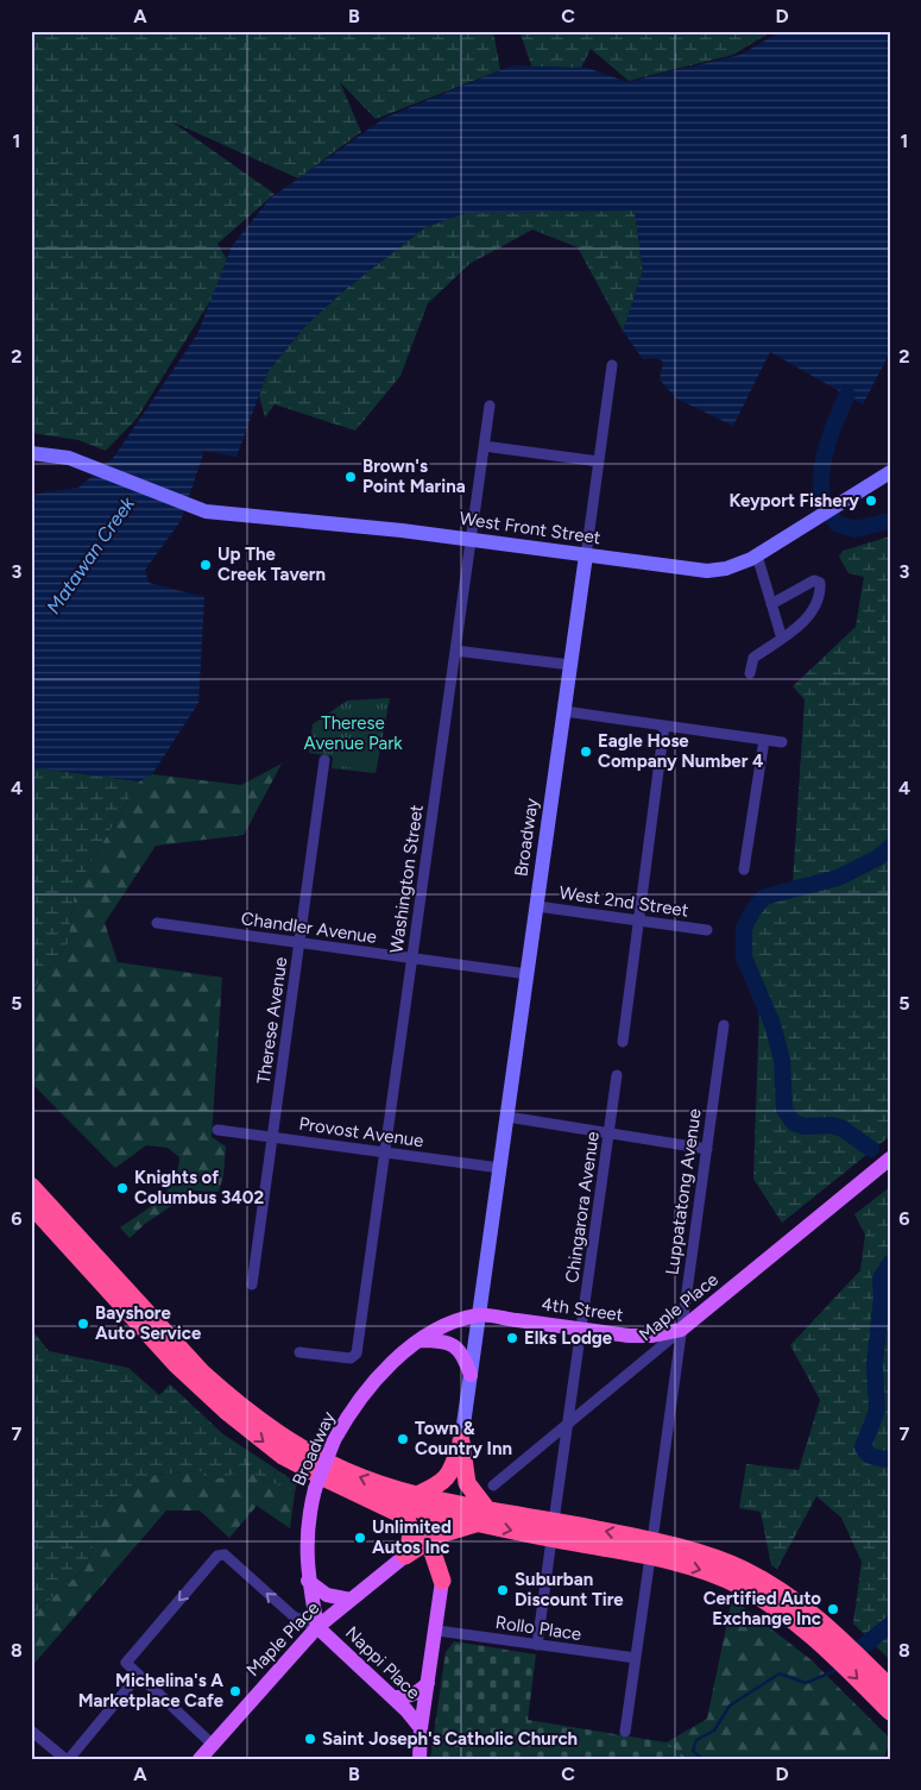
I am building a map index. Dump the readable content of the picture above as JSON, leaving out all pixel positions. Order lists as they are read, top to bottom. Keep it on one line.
{"streets":{"main road":["West Front Street","Broadway","Maple Place","4th Street","Nappi Place"],"street":["Washington Street","West 2nd Street","Chandler Avenue","Therese Avenue","Provost Avenue","Luppatatong Avenue","Chingarora Avenue","Rollo Place"]},"crossings":[["West Front Street","Broadway"],["West Front Street","Washington Street"],["Broadway","West 2nd Street"],["Broadway","Chandler Avenue"],["Broadway","Provost Avenue"],["Broadway","Maple Place"],["Broadway","4th Street"],["Broadway","Nappi Place"],["Washington Street","Chandler Avenue"],["Washington Street","Provost Avenue"],["Chandler Avenue","Therese Avenue"],["Therese Avenue","Provost Avenue"],["Luppatatong Avenue","Maple Place"],["Luppatatong Avenue","4th Street"],["Luppatatong Avenue","Rollo Place"],["Chingarora Avenue","Maple Place"],["Chingarora Avenue","4th Street"],["Chingarora Avenue","Rollo Place"],["Maple Place","4th Street"],["Maple Place","Nappi Place"]],"water":["Matawan Creek"],"parks":["Therese Avenue Park"],"places":["Brown's Point Marina","Keyport Fishery","Up The Creek Tavern","Eagle Hose Company Number 4","Knights of Columbus 3402","Bayshore Auto Service","Elks Lodge","Town & Country Inn","Unlimited Autos Inc","Suburban Discount Tire","Certified Auto Exchange Inc","Michelina's A Marketplace Cafe","Saint Joseph's Catholic Church"],"grid":{"columns":["A","B","C","D"],"rows":["1","2","3","4","5","6","7","8"]}}
